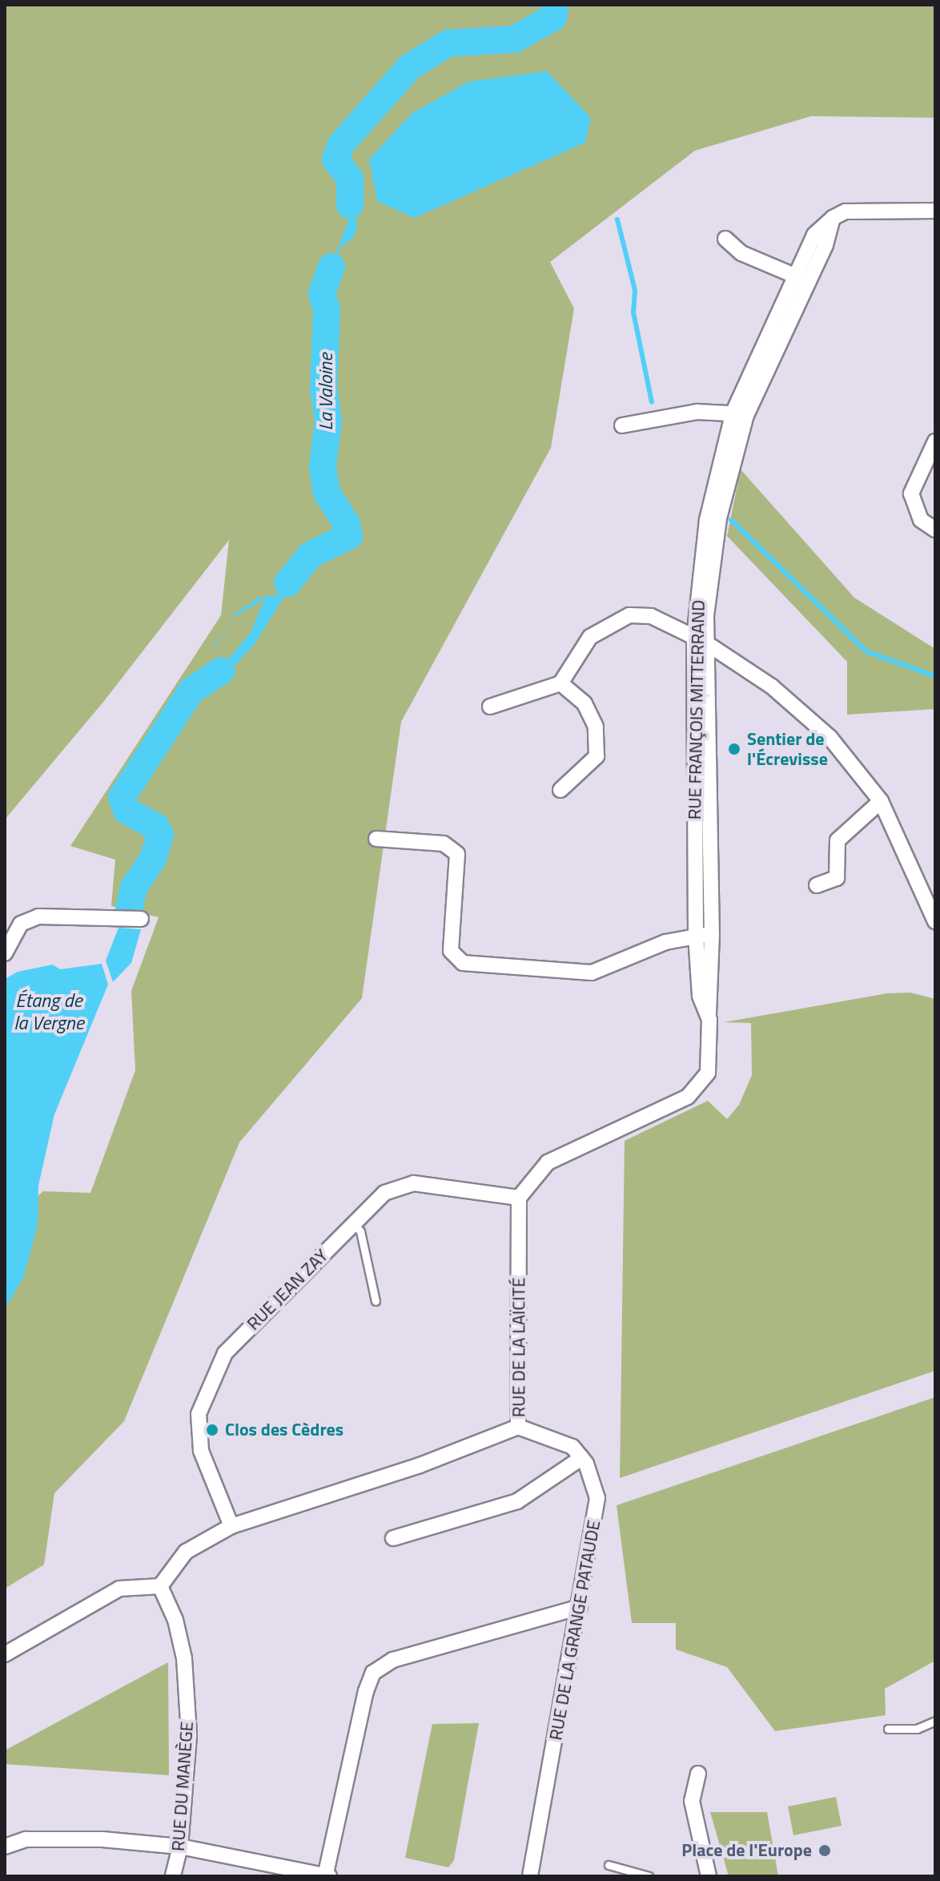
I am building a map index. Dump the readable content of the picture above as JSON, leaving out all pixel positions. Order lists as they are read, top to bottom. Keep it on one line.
{"streets":{"street":["RUE FRANÇOIS MITTERRAND","RUE JEAN ZAY","RUE DE LA LAÏCITÉ","RUE DE LA GRANGE PATAUDE","RUE DU MANÈGE"]},"crossings":[["RUE JEAN ZAY","RUE DE LA LAÏCITÉ"],["RUE DE LA LAÏCITÉ","RUE DE LA GRANGE PATAUDE"],["RUE DE LA LAÏCITÉ","RUE DU MANÈGE"]],"water":["La Valoine","Étang de la Vergne"],"places":["Sentier de l'Écrevisse","Clos des Cèdres","Place de l'Europe"]}
